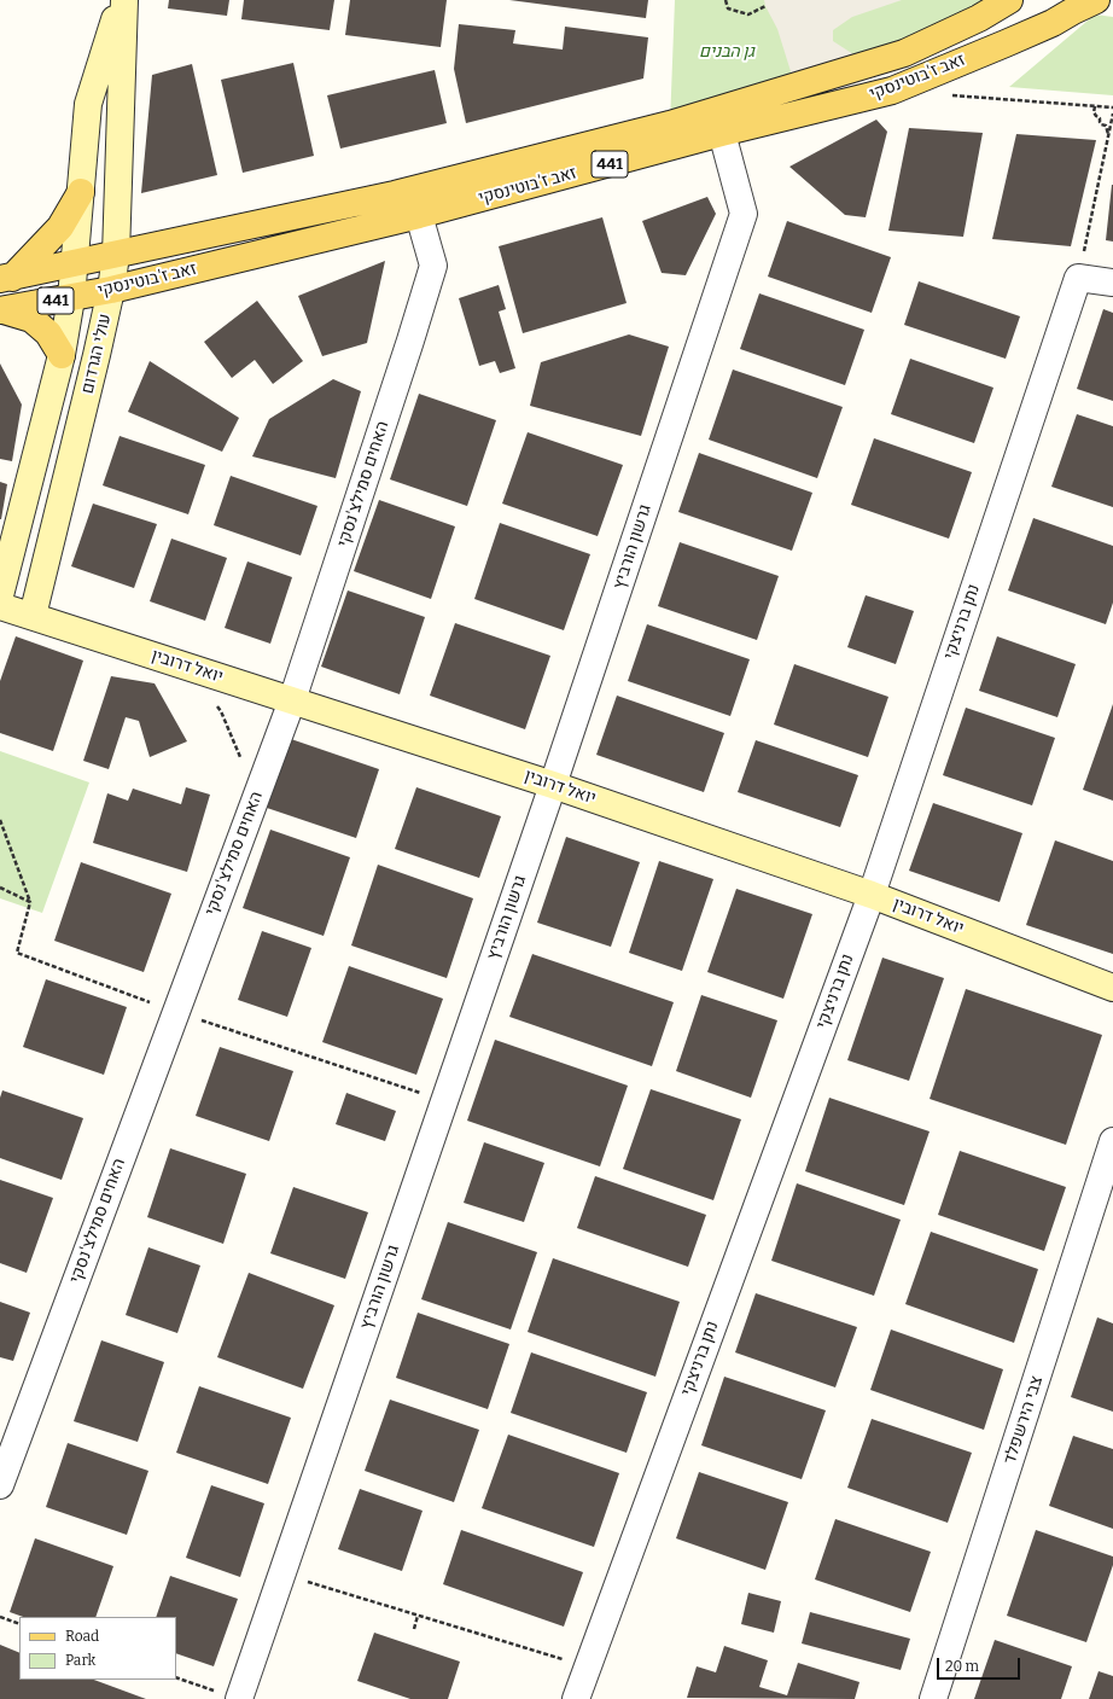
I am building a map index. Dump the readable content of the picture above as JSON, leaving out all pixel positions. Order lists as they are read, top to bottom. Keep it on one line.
{"streets":{"main road":["זאב ז'בוטינסקי","441"],"street":["עולי הגרדום","האחים סמילצ'נסקי","גרשון הורביץ","נתן ברניצקי","יואל דרובין","צבי הירשפלד"]},"crossings":[["זאב ז'בוטינסקי","עולי הגרדום"],["זאב ז'בוטינסקי","האחים סמילצ'נסקי"],["זאב ז'בוטינסקי","גרשון הורביץ"],["עולי הגרדום","יואל דרובין"],["האחים סמילצ'נסקי","יואל דרובין"],["גרשון הורביץ","יואל דרובין"],["נתן ברניצקי","יואל דרובין"]],"parks":["גן הבנים"],"legend":["Road","Park"],"scale_bar":"20 m"}
